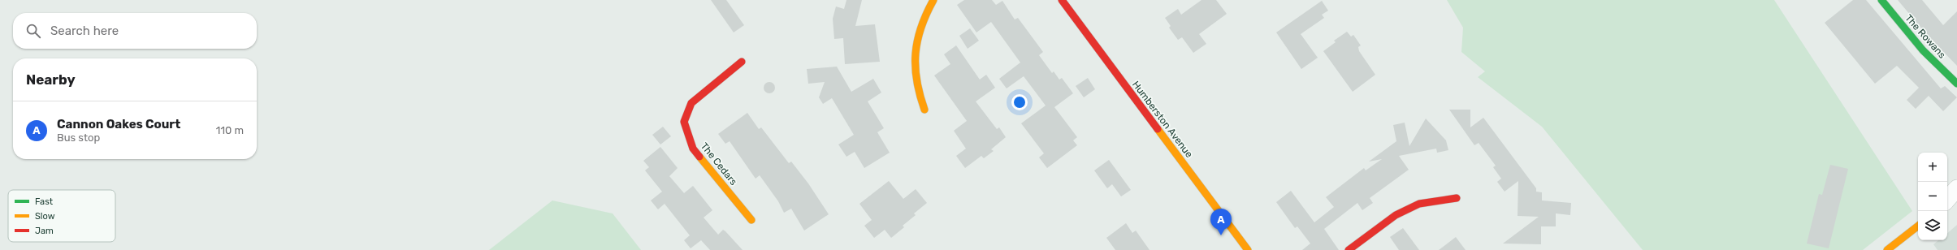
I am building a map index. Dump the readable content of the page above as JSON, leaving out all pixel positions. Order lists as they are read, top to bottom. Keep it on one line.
{"streets":{"street":["The Rowans","Humberston Avenue","The Cedars"]},"legend":["Fast","Slow","Jam"],"page":{"search":"Search here","heading":"Nearby","list":[{"mark":"A","name":"Cannon Oakes Court","note":"Bus stop","value":"110 m"}],"map_buttons":["+","−"],"pins":"A"}}
